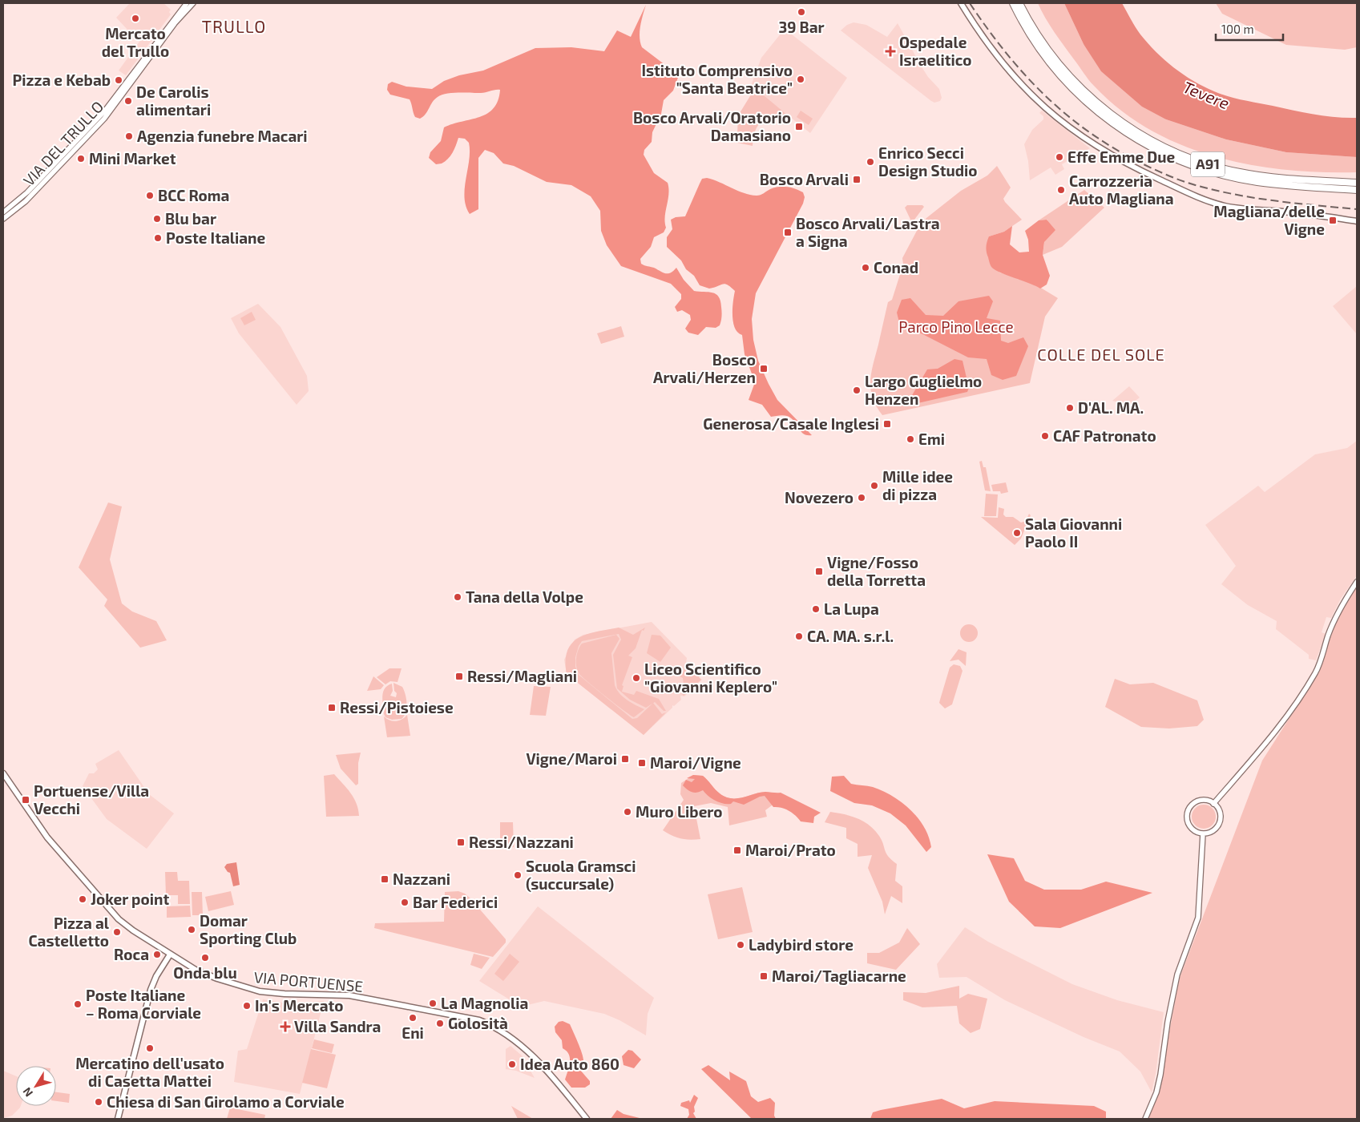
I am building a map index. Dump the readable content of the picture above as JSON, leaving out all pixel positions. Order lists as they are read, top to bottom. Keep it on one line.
{"streets":{"highway":["A91"],"main road":["VIA PORTUENSE"],"street":["VIA DEL TRULLO"]},"districts":["TRULLO","COLLE DEL SOLE"],"water":["Tevere"],"parks":["Parco Pino Lecce"],"places":{"other":["39 Bar","Mercato del Trullo","Istituto Comprensivo \"Santa Beatrice\"","Pizza e Kebab","De Carolis alimentari","Agenzia funebre Macari","Effe Emme Due","Mini Market","Enrico Secci Design Studio","Carrozzeria Auto Magliana","BCC Roma","Blu bar","Poste Italiane","Conad","Largo Guglielmo Henzen","D'AL. MA.","CAF Patronato","Emi","Mille idee di pizza","Novezero","Sala Giovanni Paolo II","Tana della Volpe","La Lupa","CA. MA. s.r.l.","Liceo Scientifico \"Giovanni Keplero\"","Muro Libero","Scuola Gramsci (succursale)","Joker point","Bar Federici","Domar Sporting Club","Pizza al Castelletto","Ladybird store","Roca","Onda blu","La Magnolia","Poste Italiane – Roma Corviale","In's Mercato","Eni","Golosità","Mercatino dell'usato di Casetta Mattei","Idea Auto 860","Chiesa di San Girolamo a Corviale"],"health":["Ospedale Israelitico","Villa Sandra"],"transit":["Bosco Arvali/Oratorio Damasiano","Bosco Arvali","Magliana/delle Vigne","Bosco Arvali/Lastra a Signa","Bosco Arvali/Herzen","Generosa/Casale Inglesi","Vigne/Fosso della Torretta","Ressi/Magliani","Ressi/Pistoiese","Vigne/Maroi","Maroi/Vigne","Portuense/Villa Vecchi","Ressi/Nazzani","Maroi/Prato","Nazzani","Maroi/Tagliacarne"]},"scale_bar":"100 m","north":"bottom left"}
